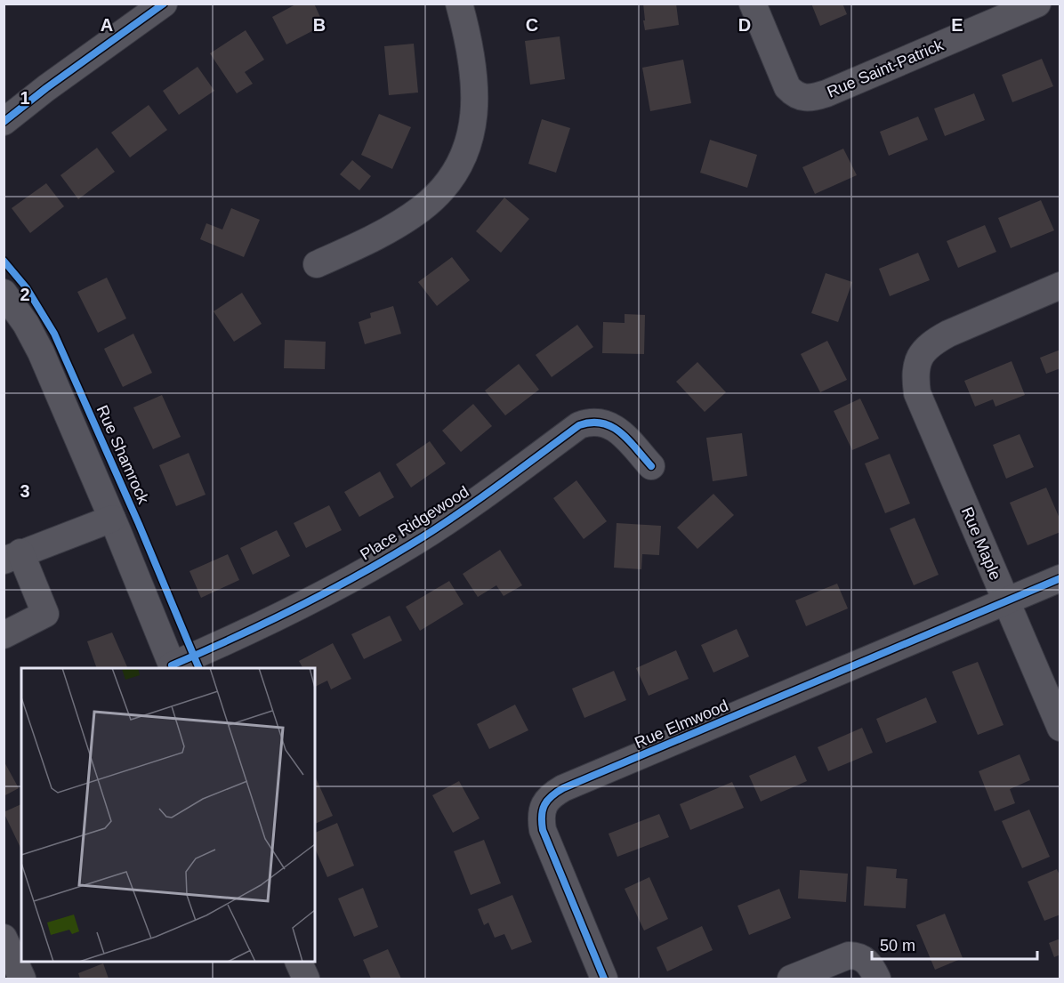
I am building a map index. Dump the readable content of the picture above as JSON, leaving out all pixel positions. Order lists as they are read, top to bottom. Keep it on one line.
{"streets":{"street":["Rue Saint-Patrick","Place Ridgewood","Rue Maple","Rue Elmwood"],"cycle path":["Rue Shamrock"]},"crossings":[["Rue Maple","Rue Elmwood"]],"scale_bar":"50 m","grid":{"columns":["A","B","C","D","E"],"rows":["1","2","3"]}}
